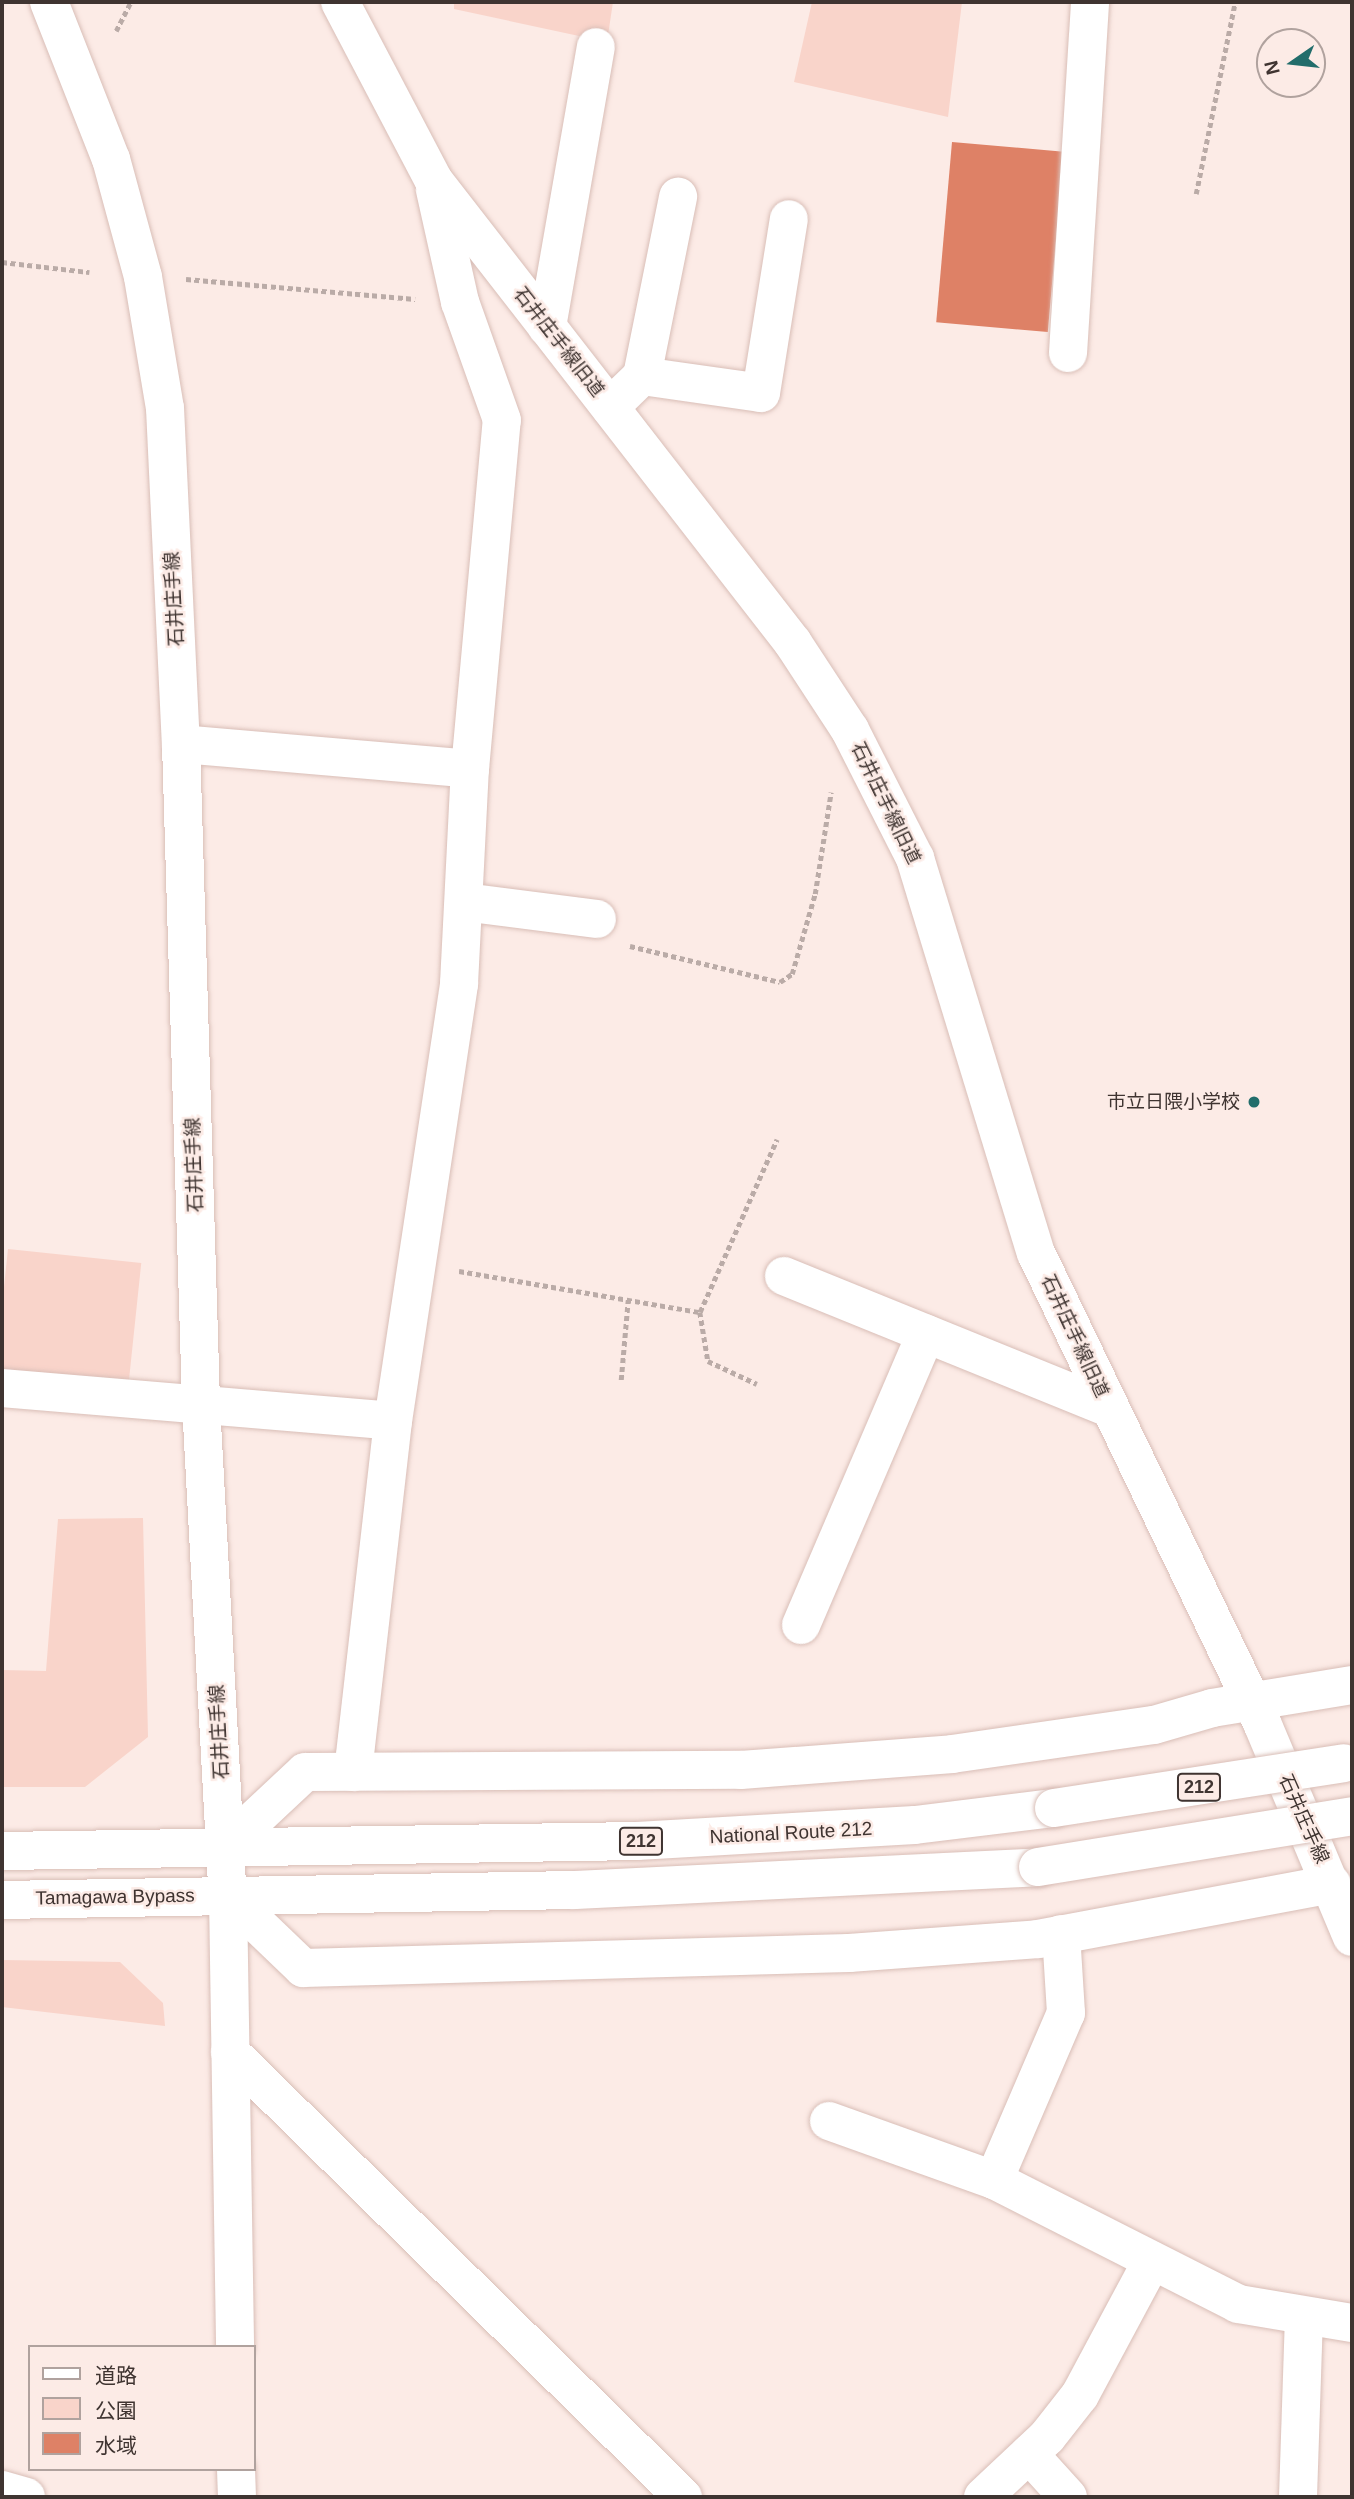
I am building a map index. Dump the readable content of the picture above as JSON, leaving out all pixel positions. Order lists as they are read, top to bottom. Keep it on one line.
{"streets":{"main road":["石井庄手線旧道","石井庄手線","212","National Route 212","Tamagawa Bypass"]},"crossings":[["石井庄手線旧道","石井庄手線"],["石井庄手線","212"],["石井庄手線","National Route 212"],["石井庄手線","Tamagawa Bypass"],["212","National Route 212"]],"places":["市立日隈小学校"],"legend":["道路","公園","水域"],"north":"left"}
